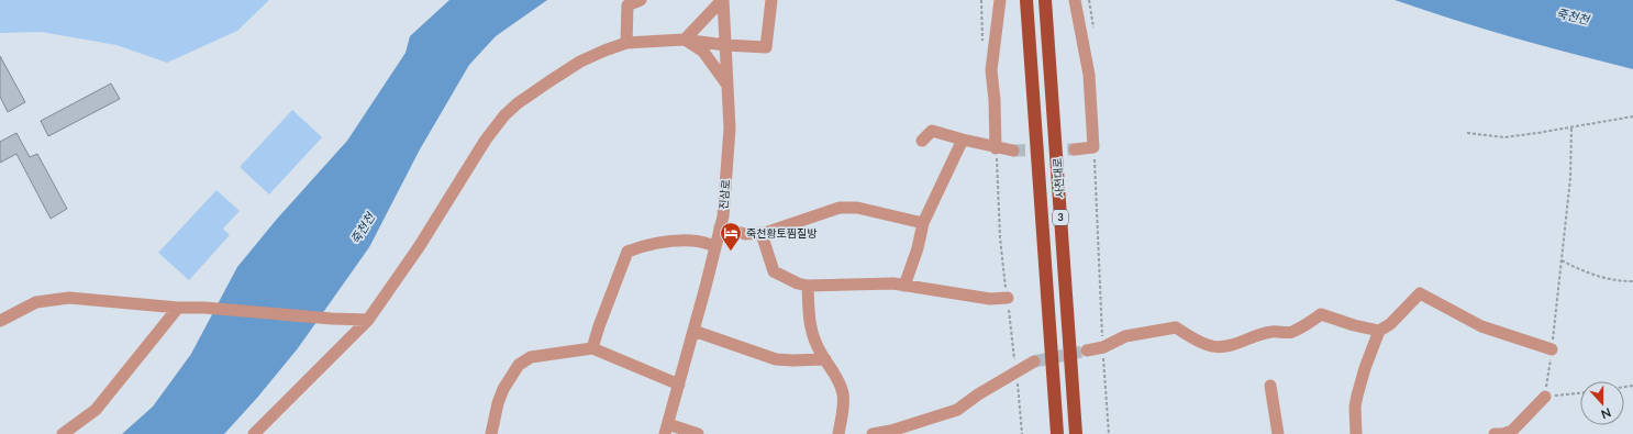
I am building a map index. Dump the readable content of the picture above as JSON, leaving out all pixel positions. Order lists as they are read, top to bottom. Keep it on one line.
{"streets":{"main road":["사천대로","3"],"street":["진삼로"]},"water":["죽천천"],"places":{"hotel":["죽천황토찜질방"]},"north":"bottom"}
